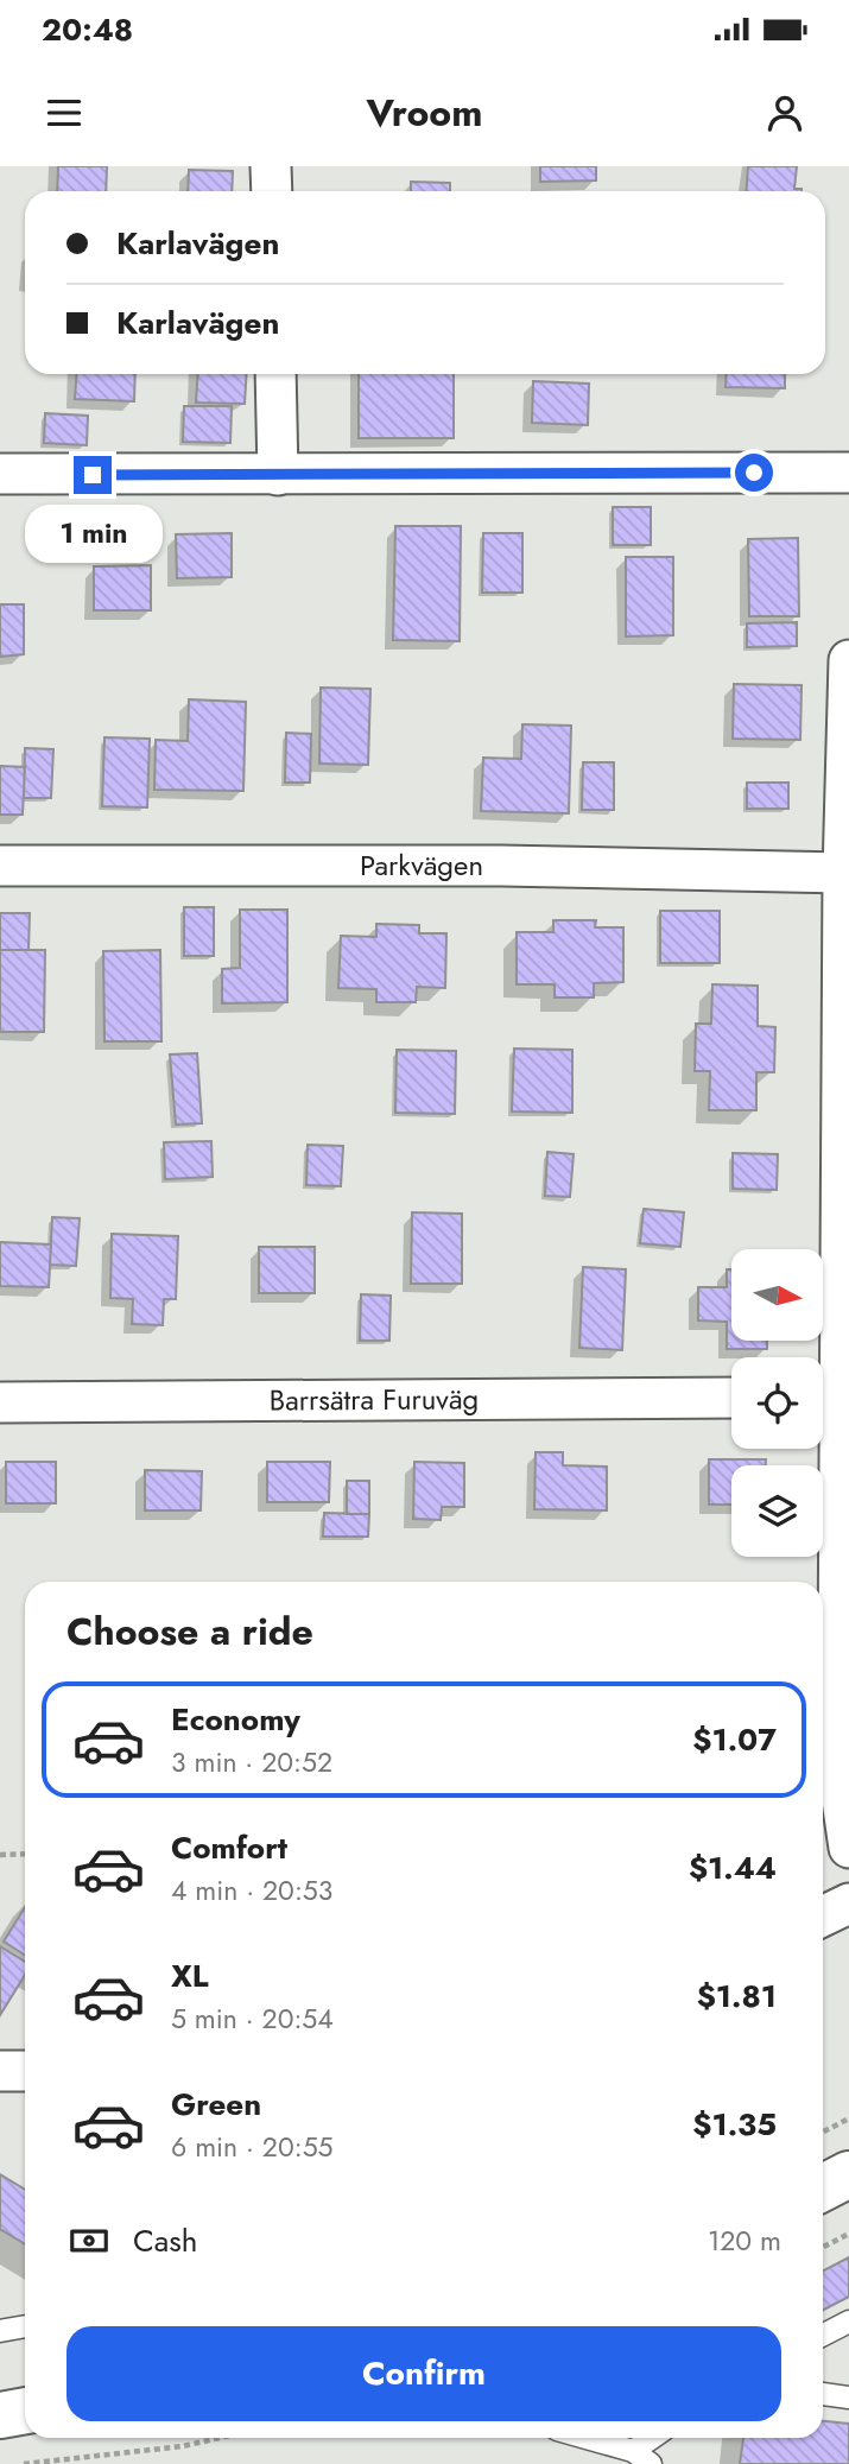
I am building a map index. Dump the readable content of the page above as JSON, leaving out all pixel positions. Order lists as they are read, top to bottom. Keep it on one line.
{"streets":{"street":["Parkvägen","Barrsätra Furuväg"]},"north":"right","page":{"status":"20:48","header":"Vroom","banner":["Karlavägen","Karlavägen"],"bubble":"1 min","heading":"Choose a ride","list":[{"name":"Economy","note":"3 min · 20:52","value":"$1.07"},{"name":"Comfort","note":"4 min · 20:53","value":"$1.44"},{"name":"XL","note":"5 min · 20:54","value":"$1.81"},{"name":"Green","note":"6 min · 20:55","value":"$1.35"}],"pay":["Cash","120 m"],"buttons":"Confirm"}}
